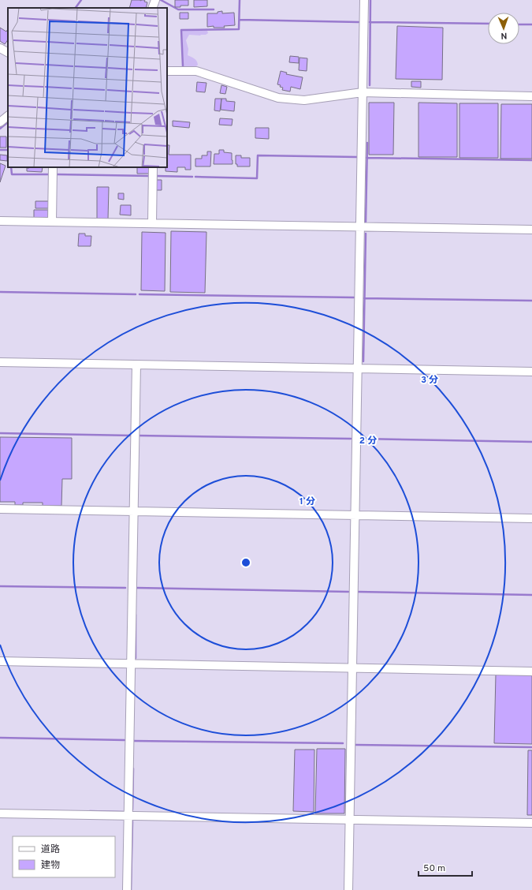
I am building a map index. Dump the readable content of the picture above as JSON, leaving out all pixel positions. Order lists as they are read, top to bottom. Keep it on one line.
{"legend":["道路","建物"],"scale_bar":"50 m","north":"bottom","rings":["3 分","2 分","1 分"]}
